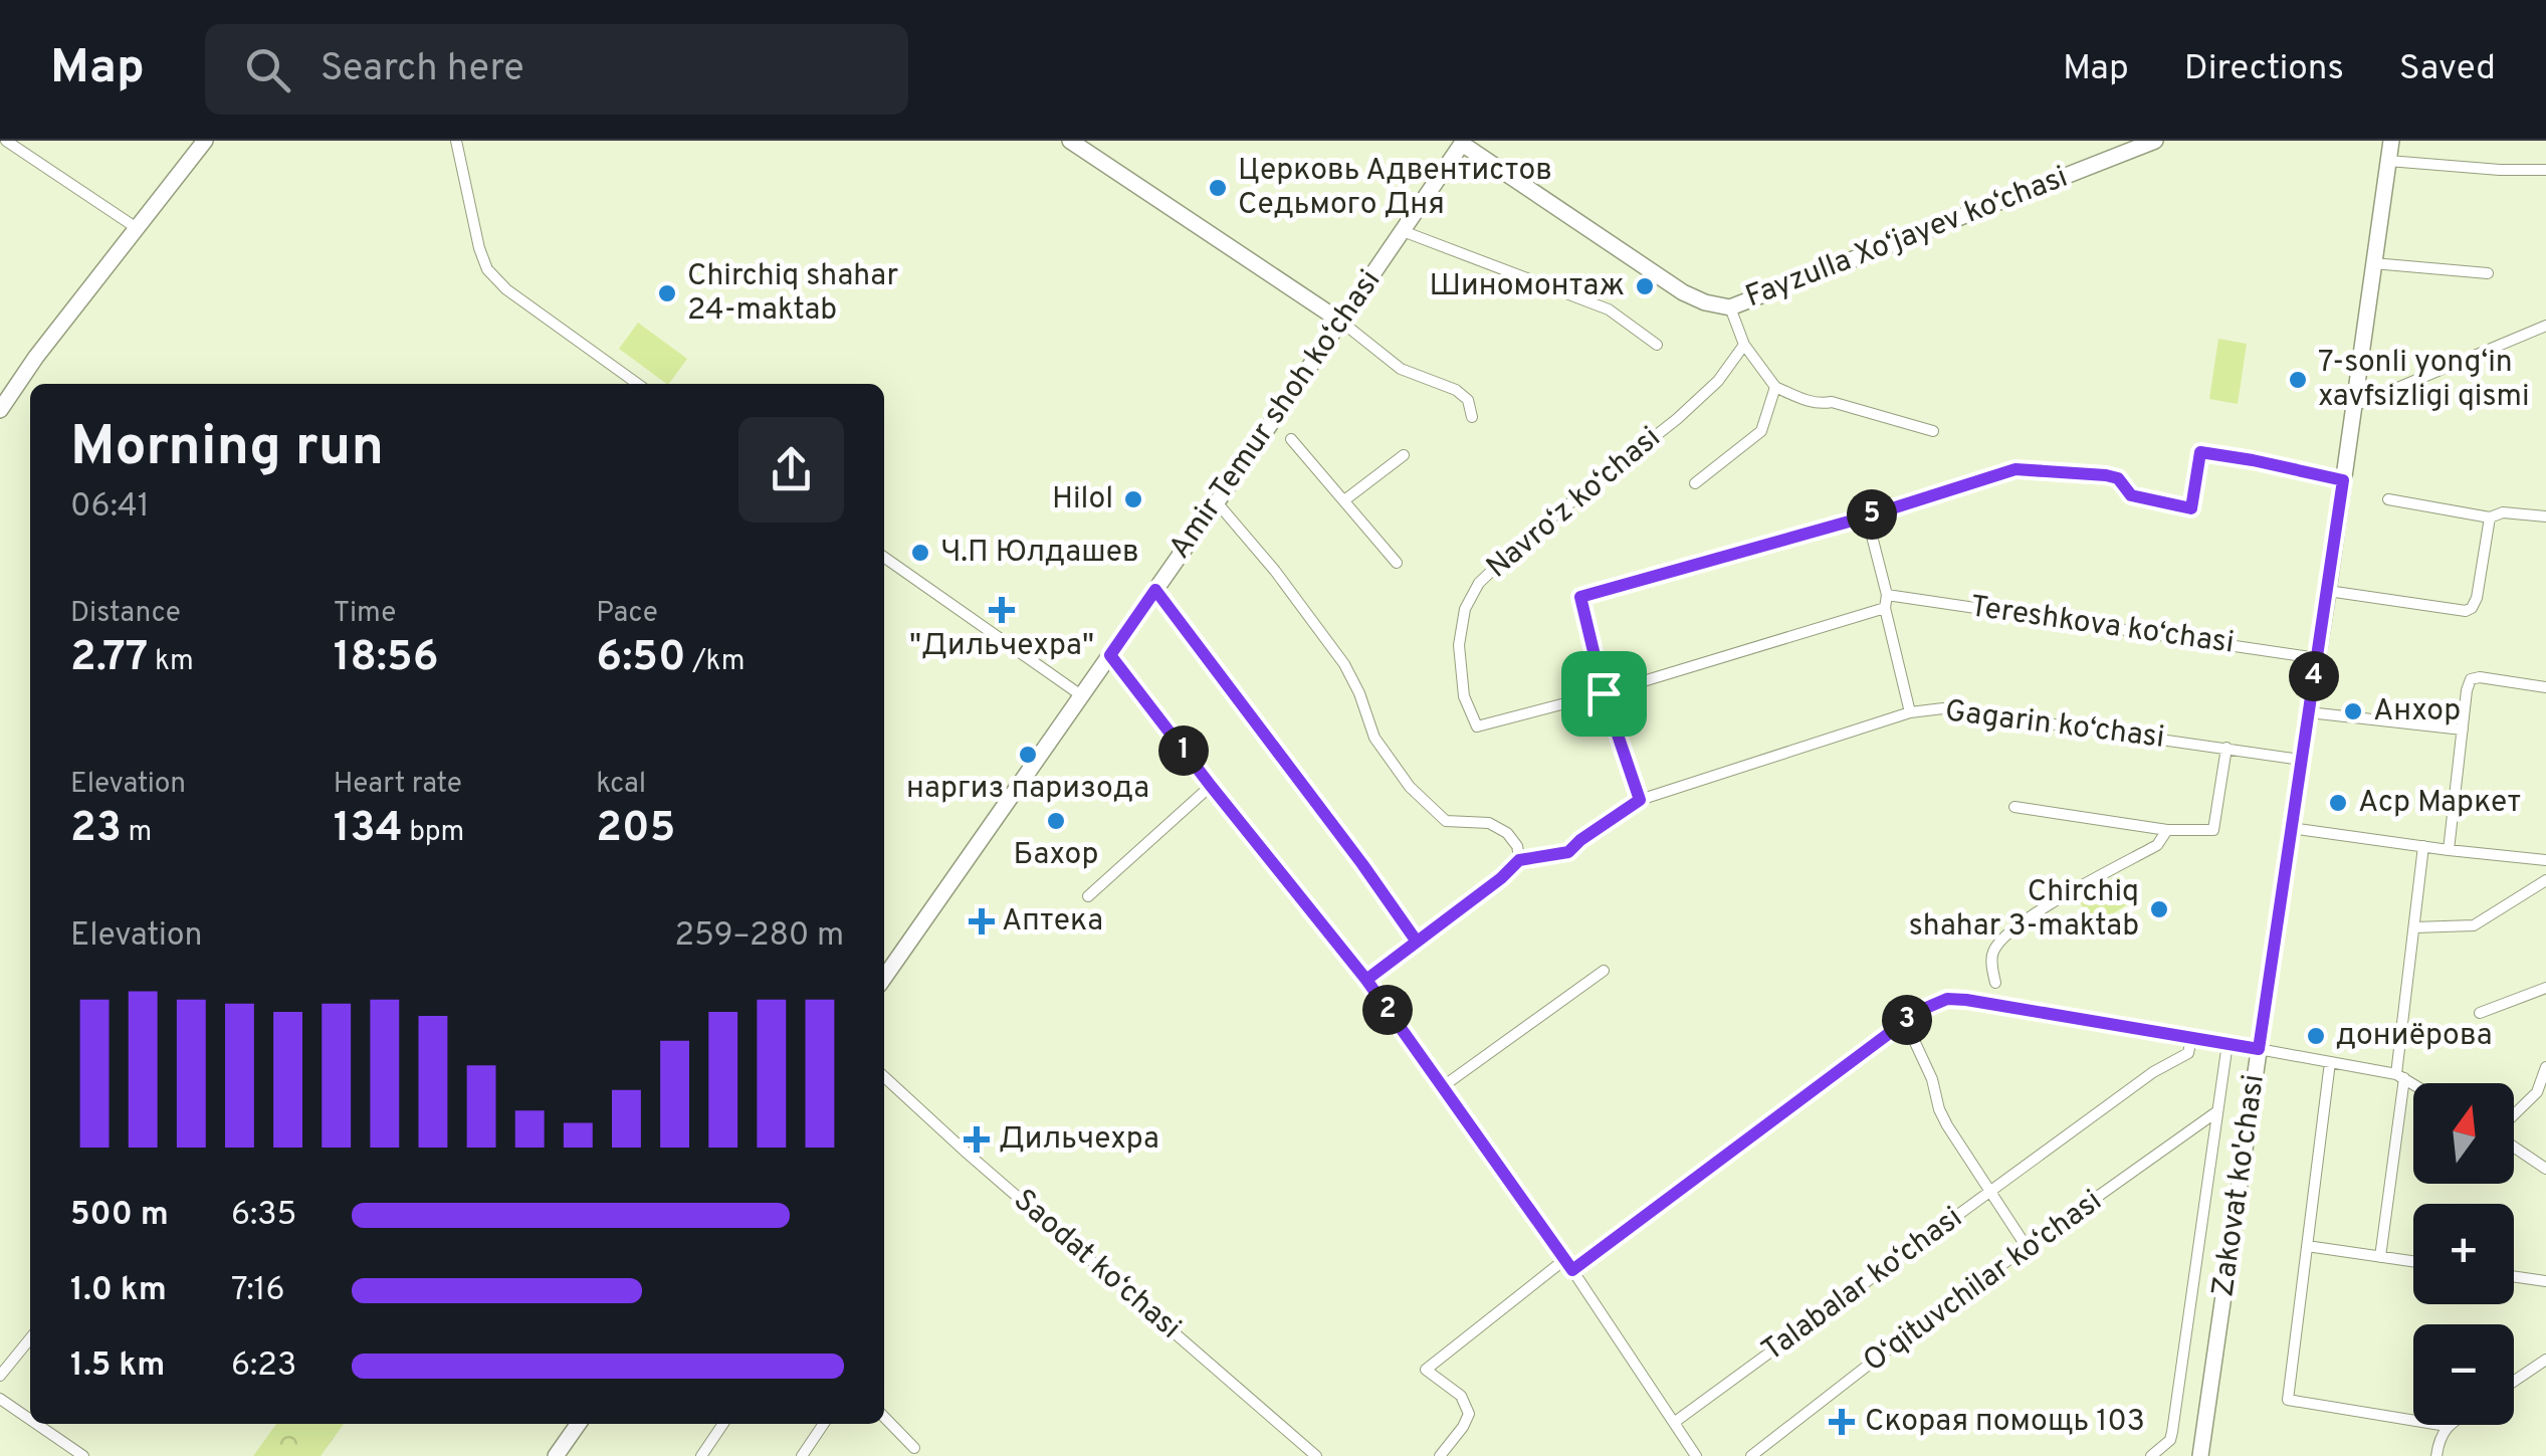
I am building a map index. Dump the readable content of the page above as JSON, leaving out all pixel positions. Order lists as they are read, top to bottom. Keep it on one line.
{"streets":{"main road":["Fayzulla Xo‘jayev ko‘chasi","Amir Temur shoh ko‘chasi","Zakovat ko'chasi"],"street":["Navro‘z ko‘chasi","Tereshkova ko‘chasi","Gagarin ko‘chasi","Saodat ko‘chasi","O‘qituvchilar ko‘chasi","Talabalar ko‘chasi"]},"crossings":[["Fayzulla Xo‘jayev ko‘chasi","Amir Temur shoh ko‘chasi"],["Navro‘z ko‘chasi","Tereshkova ko‘chasi"],["Tereshkova ko‘chasi","Zakovat ko'chasi"],["Gagarin ko‘chasi","Zakovat ko'chasi"]],"places":{"other":["Церковь Адвентистов Седьмого Дня","Шиномонтаж","Chirchiq shahar 24-maktab","7-sonli yong‘in xavfsizligi qismi","Hilol","Ч.П Юлдашев","Анхор","наргиз паризода","Аср Маркет","Бахор","Chirchiq shahar 3-maktab","дониёрова"],"health":["\"Дильчехра\"","Аптека","Дильчехра","Скорая помощь 103"]},"north":"top","page":{"header":"Map","search":"Search here","nav":["Map","Directions","Saved"],"heading":["Morning run","06:41"],"pins":["5","4","1","2","3"],"stats":[["Distance","2.77 km"],["Time","18:56"],["Pace","6:50 /km"],["Elevation","23 m"],["Heart rate","134 bpm"],["kcal","205"]],"chart":["Elevation","259–280 m"],"map_buttons":["+","−"],"list":[{"name":"500 m","note":"6:35"},{"name":"1.0 km","note":"7:16"},{"name":"1.5 km","note":"6:23"}]}}
